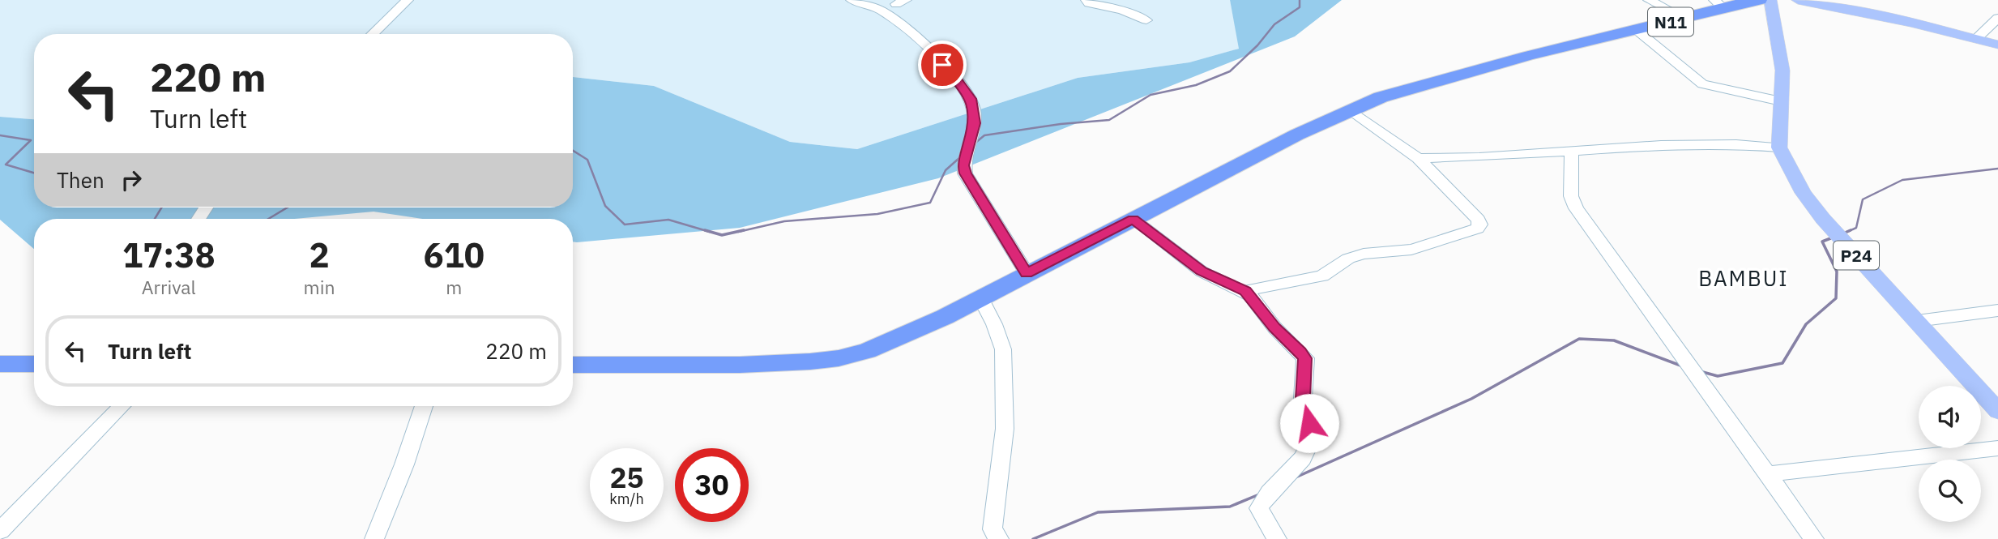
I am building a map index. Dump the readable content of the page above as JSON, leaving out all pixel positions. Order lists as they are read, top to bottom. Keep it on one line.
{"streets":{"highway":["N11"],"main road":["P24"]},"districts":["BAMBUI"],"page":{"turn":["220 m","Turn left"],"then":"Then","eta":["17:38","Arrival","2","min","610","m"],"list":[{"name":"Turn left","value":"220 m"}],"speed":"25 km/h","limit":"30"}}
